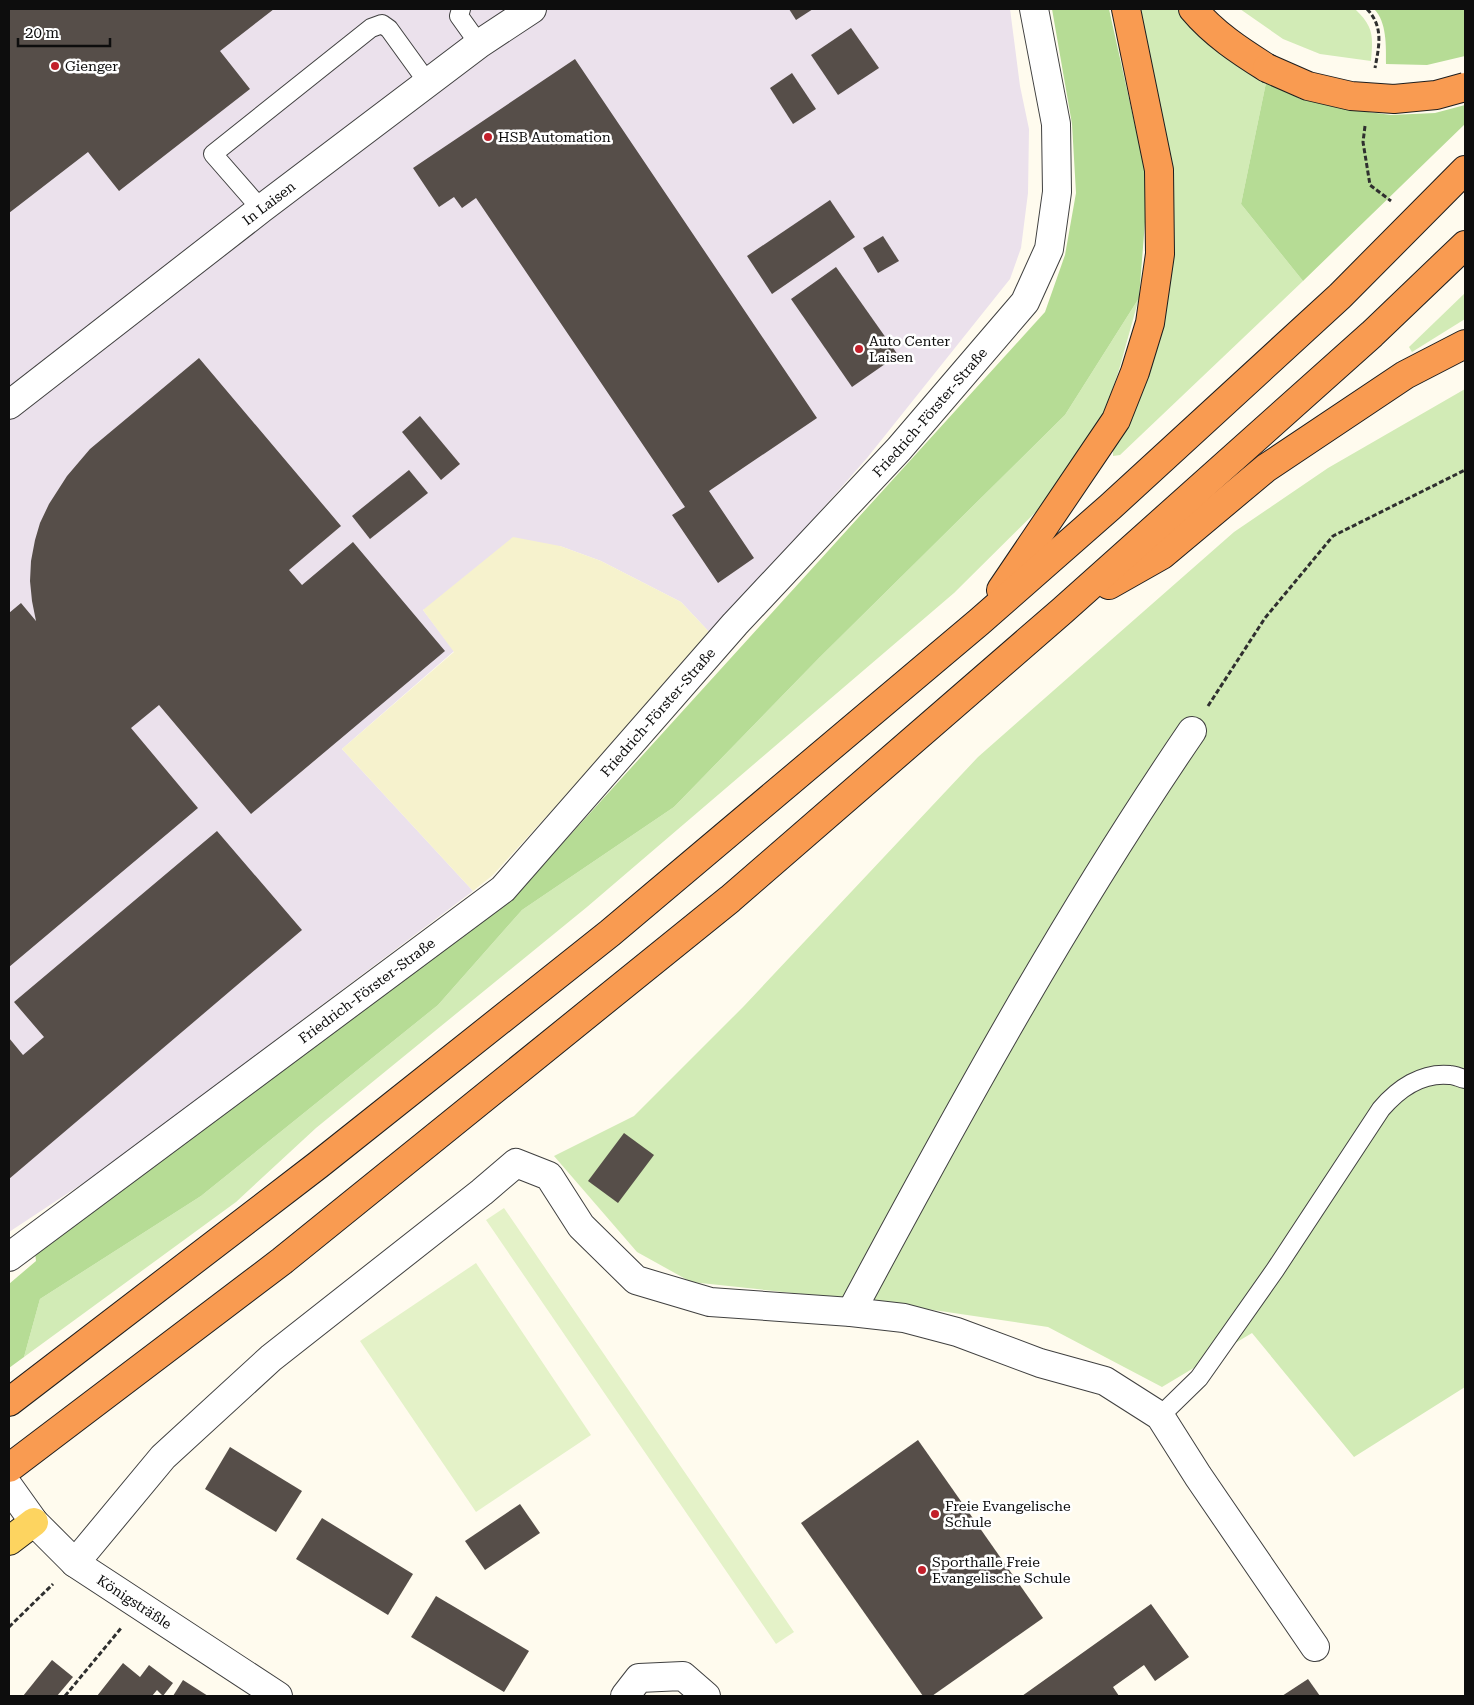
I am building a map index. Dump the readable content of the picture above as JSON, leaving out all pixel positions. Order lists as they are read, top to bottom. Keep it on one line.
{"streets":{"street":["In Laisen","Friedrich-Förster-Straße","Königsträßle"]},"places":["Gienger","HSB Automation","Auto Center Laisen","Freie Evangelische Schule","Sporthalle Freie Evangelische Schule"],"scale_bar":"20 m"}
